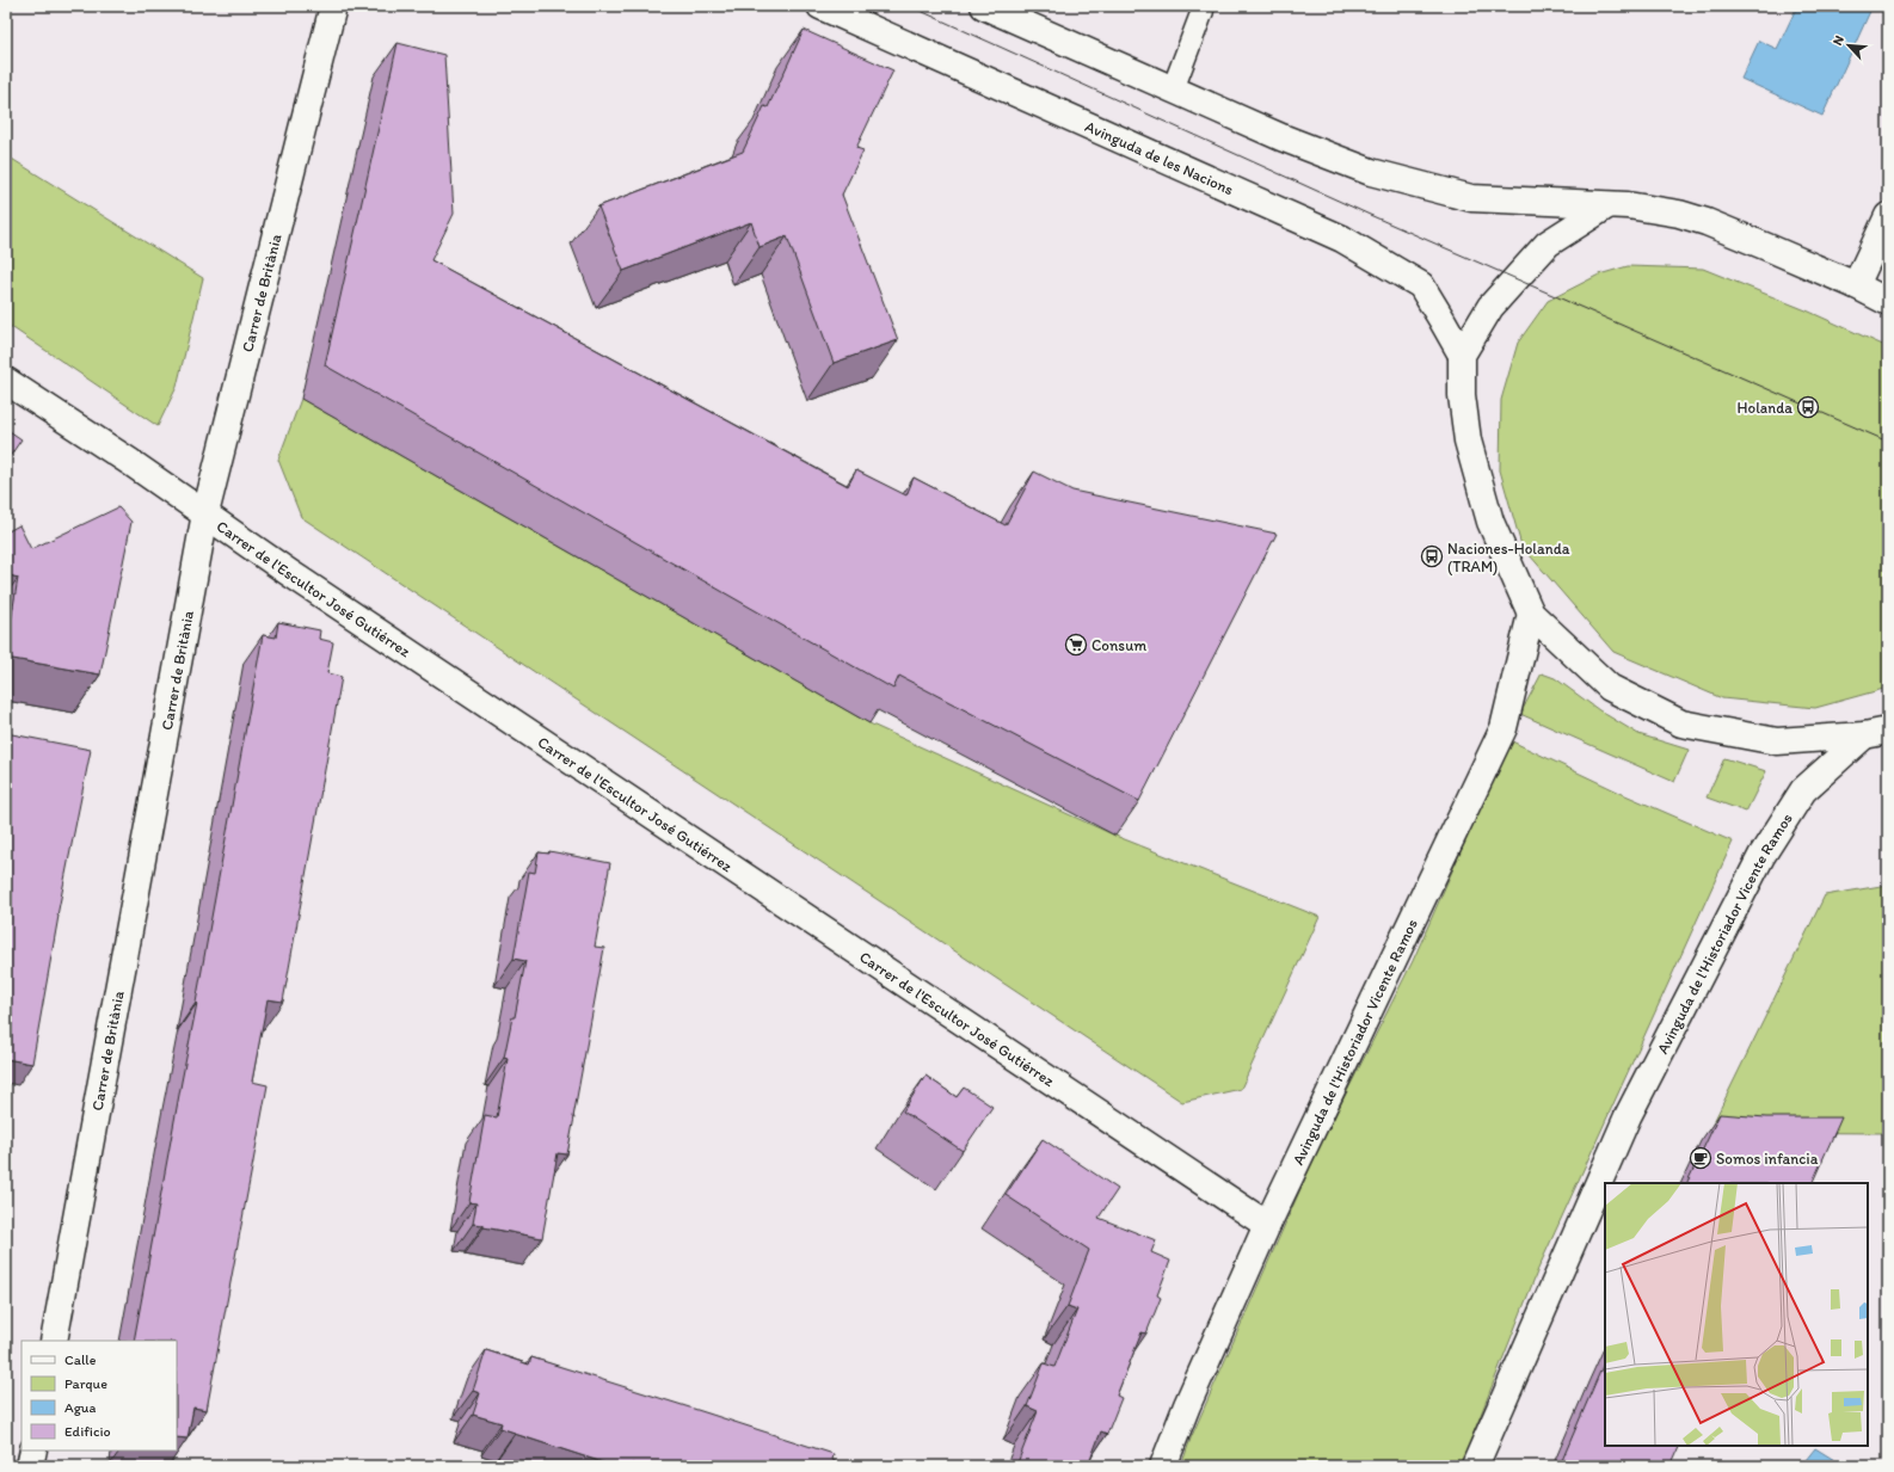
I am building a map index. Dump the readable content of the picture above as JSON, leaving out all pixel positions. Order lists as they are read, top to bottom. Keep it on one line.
{"streets":{"street":["Avinguda de les Nacions","Carrer de Britània","Carrer de l'Escultor José Gutiérrez","Avinguda de l'Historiador Vicente Ramos"]},"crossings":[["Carrer de Britània","Carrer de l'Escultor José Gutiérrez"],["Carrer de l'Escultor José Gutiérrez","Avinguda de l'Historiador Vicente Ramos"]],"places":{"bus stop":["Holanda","Naciones-Holanda (TRAM)"],"supermarket":["Consum"],"cafe":["Somos infancia"]},"legend":["Calle","Parque","Agua","Edificio"],"north":"top left"}
